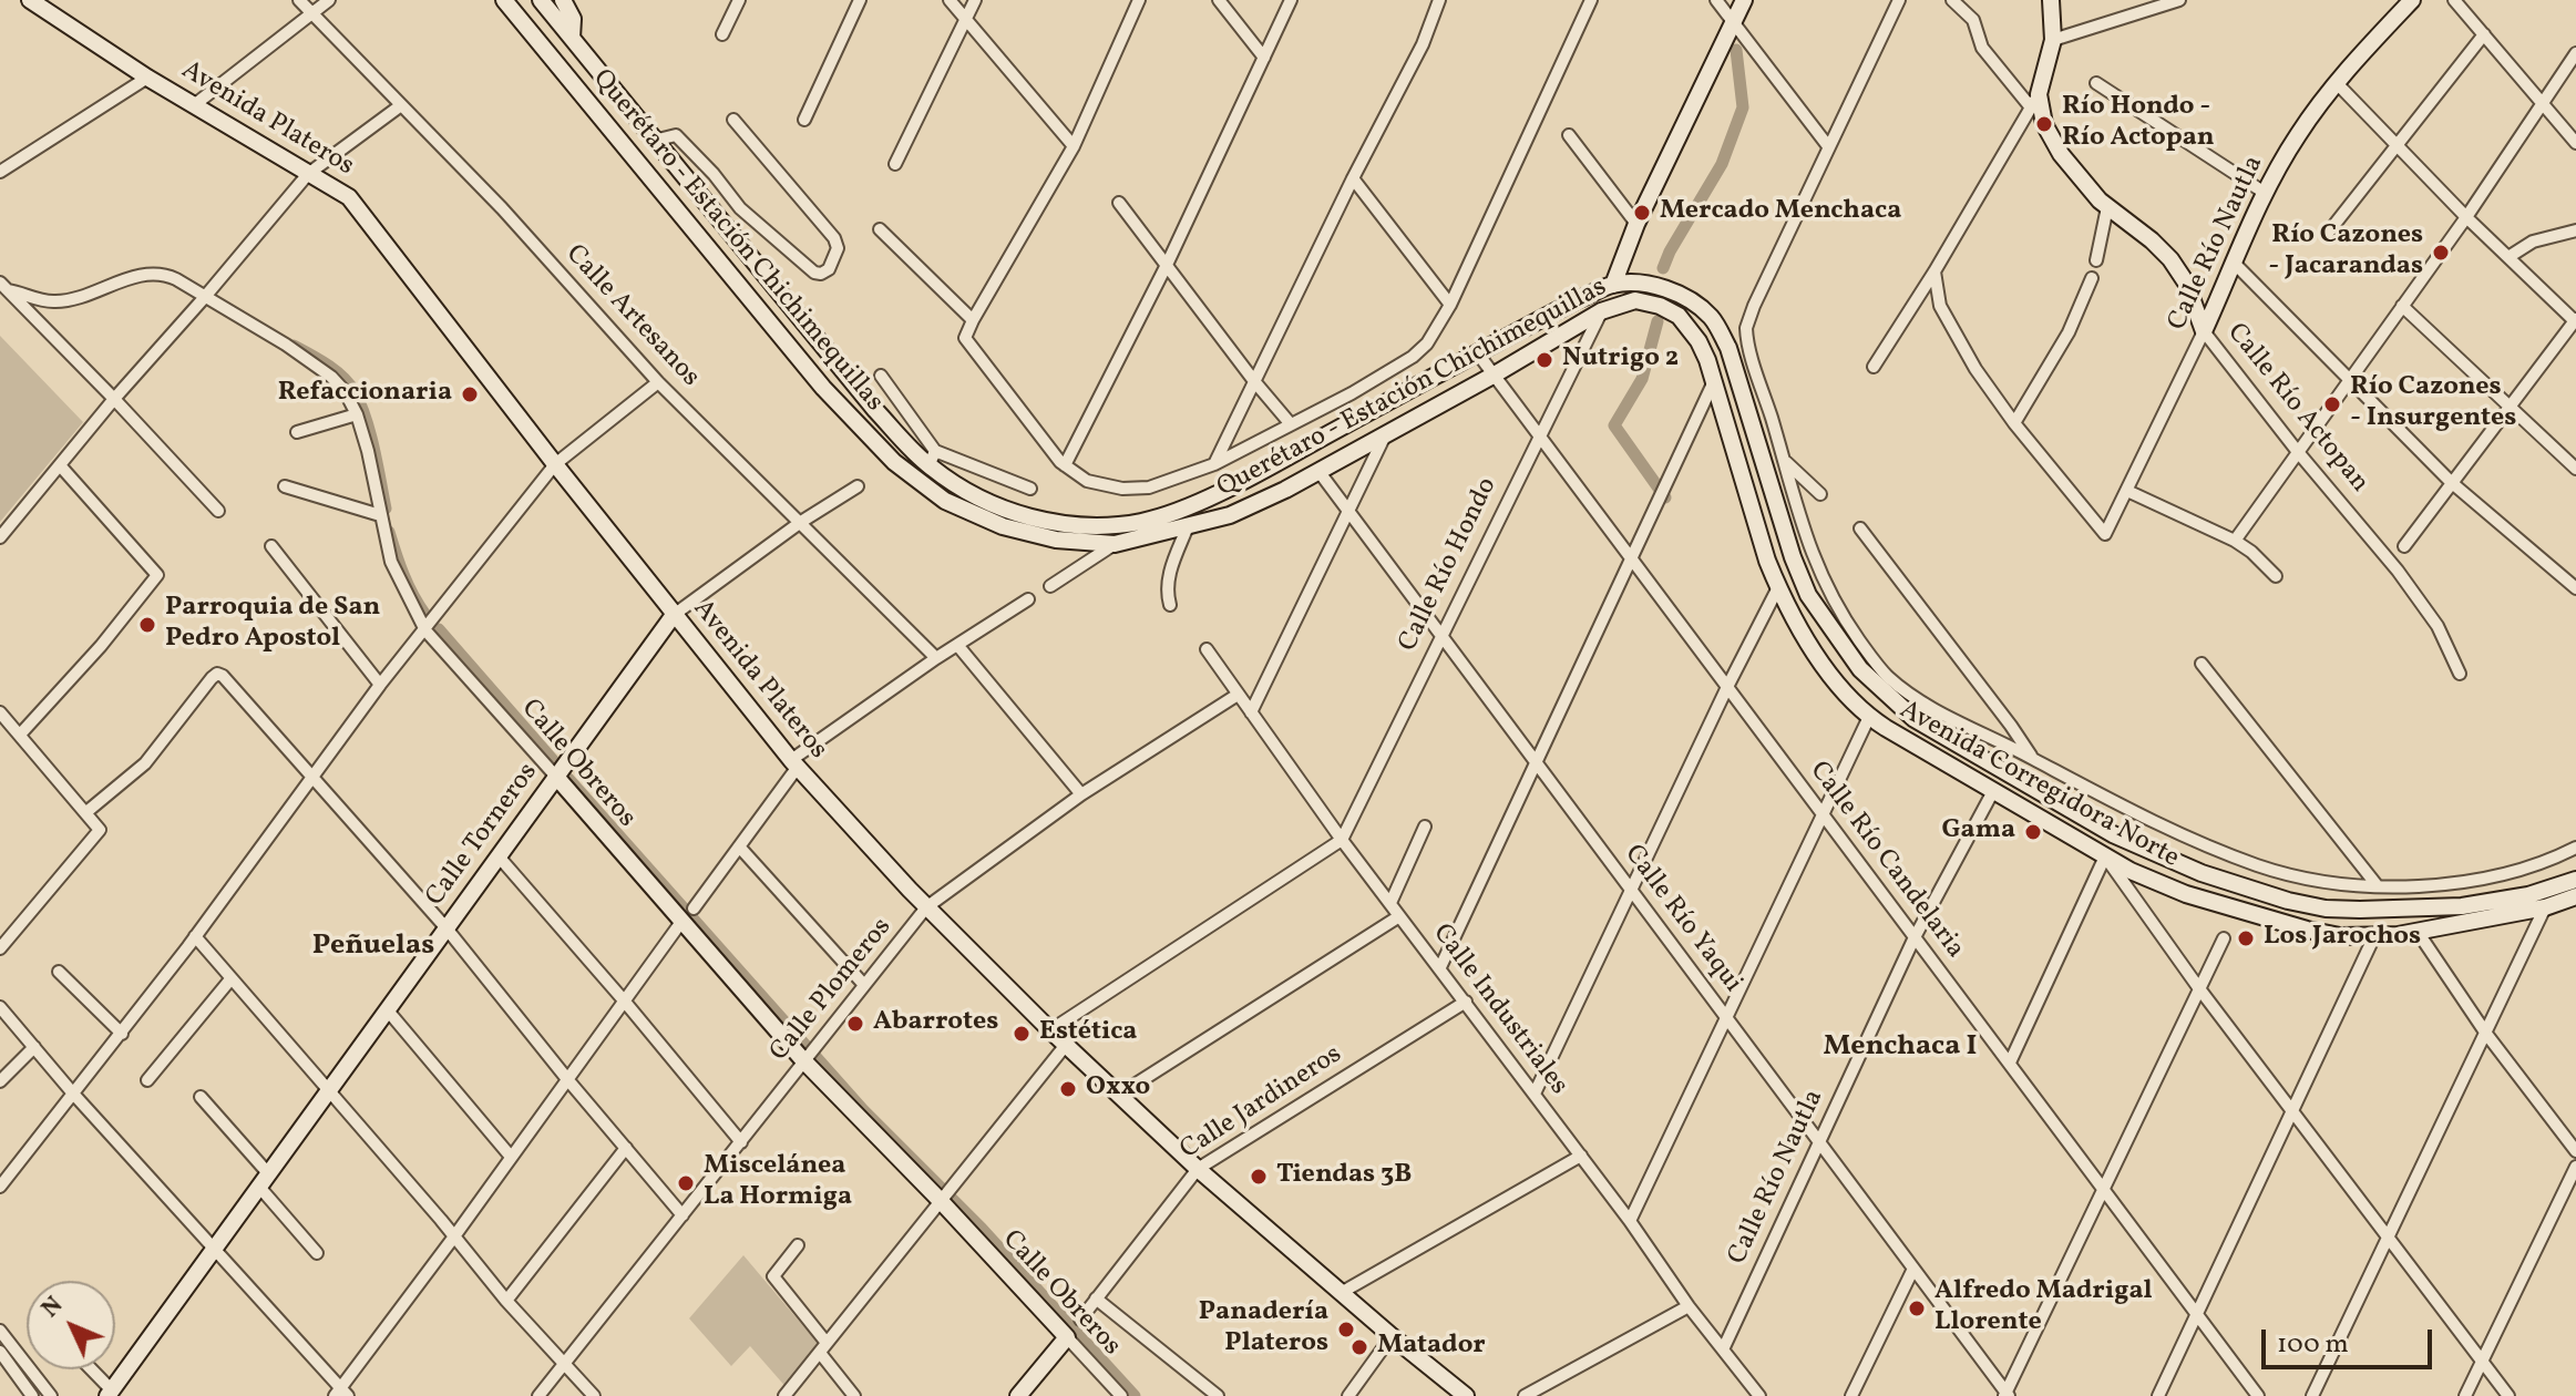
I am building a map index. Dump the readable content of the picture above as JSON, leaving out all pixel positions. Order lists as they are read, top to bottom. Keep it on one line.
{"streets":{"main road":["Avenida Plateros","Querétaro - Estación Chichimequillas","Calle Río Nautla","Calle Río Actopan","Calle Obreros","Avenida Corregidora Norte","Calle Torneros"],"street":["Calle Artesanos","Calle Río Hondo","Calle Río Candelaria","Calle Río Yaqui","Calle Plomeros","Calle Industriales","Calle Jardineros"]},"crossings":[["Avenida Plateros","Calle Torneros"],["Avenida Plateros","Calle Plomeros"],["Avenida Plateros","Calle Jardineros"],["Querétaro - Estación Chichimequillas","Calle Río Hondo"],["Querétaro - Estación Chichimequillas","Avenida Corregidora Norte"],["Querétaro - Estación Chichimequillas","Calle Río Candelaria"],["Querétaro - Estación Chichimequillas","Calle Río Yaqui"],["Calle Río Nautla","Calle Río Actopan"],["Calle Río Nautla","Avenida Corregidora Norte"],["Calle Río Nautla","Calle Río Candelaria"],["Calle Río Nautla","Calle Río Yaqui"],["Calle Río Nautla","Calle Industriales"],["Calle Artesanos","Calle Torneros"],["Calle Río Hondo","Calle Río Candelaria"],["Calle Río Hondo","Calle Río Yaqui"],["Calle Río Hondo","Calle Industriales"],["Calle Obreros","Calle Torneros"],["Calle Obreros","Calle Plomeros"],["Calle Plomeros","Calle Industriales"],["Calle Industriales","Calle Jardineros"]],"districts":["Peñuelas","Menchaca I"],"places":["Río Hondo - Río Actopan","Mercado Menchaca","Río Cazones - Jacarandas","Nutrigo 2","Refaccionaria","Río Cazones - Insurgentes","Parroquia de San Pedro Apostol","Gama","Los Jarochos","Abarrotes","Estética","Oxxo","Tiendas 3B","Miscelánea La Hormiga","Alfredo Madrigal Llorente","Panadería Plateros","Matador"],"scale_bar":"100 m","north":"top left"}
